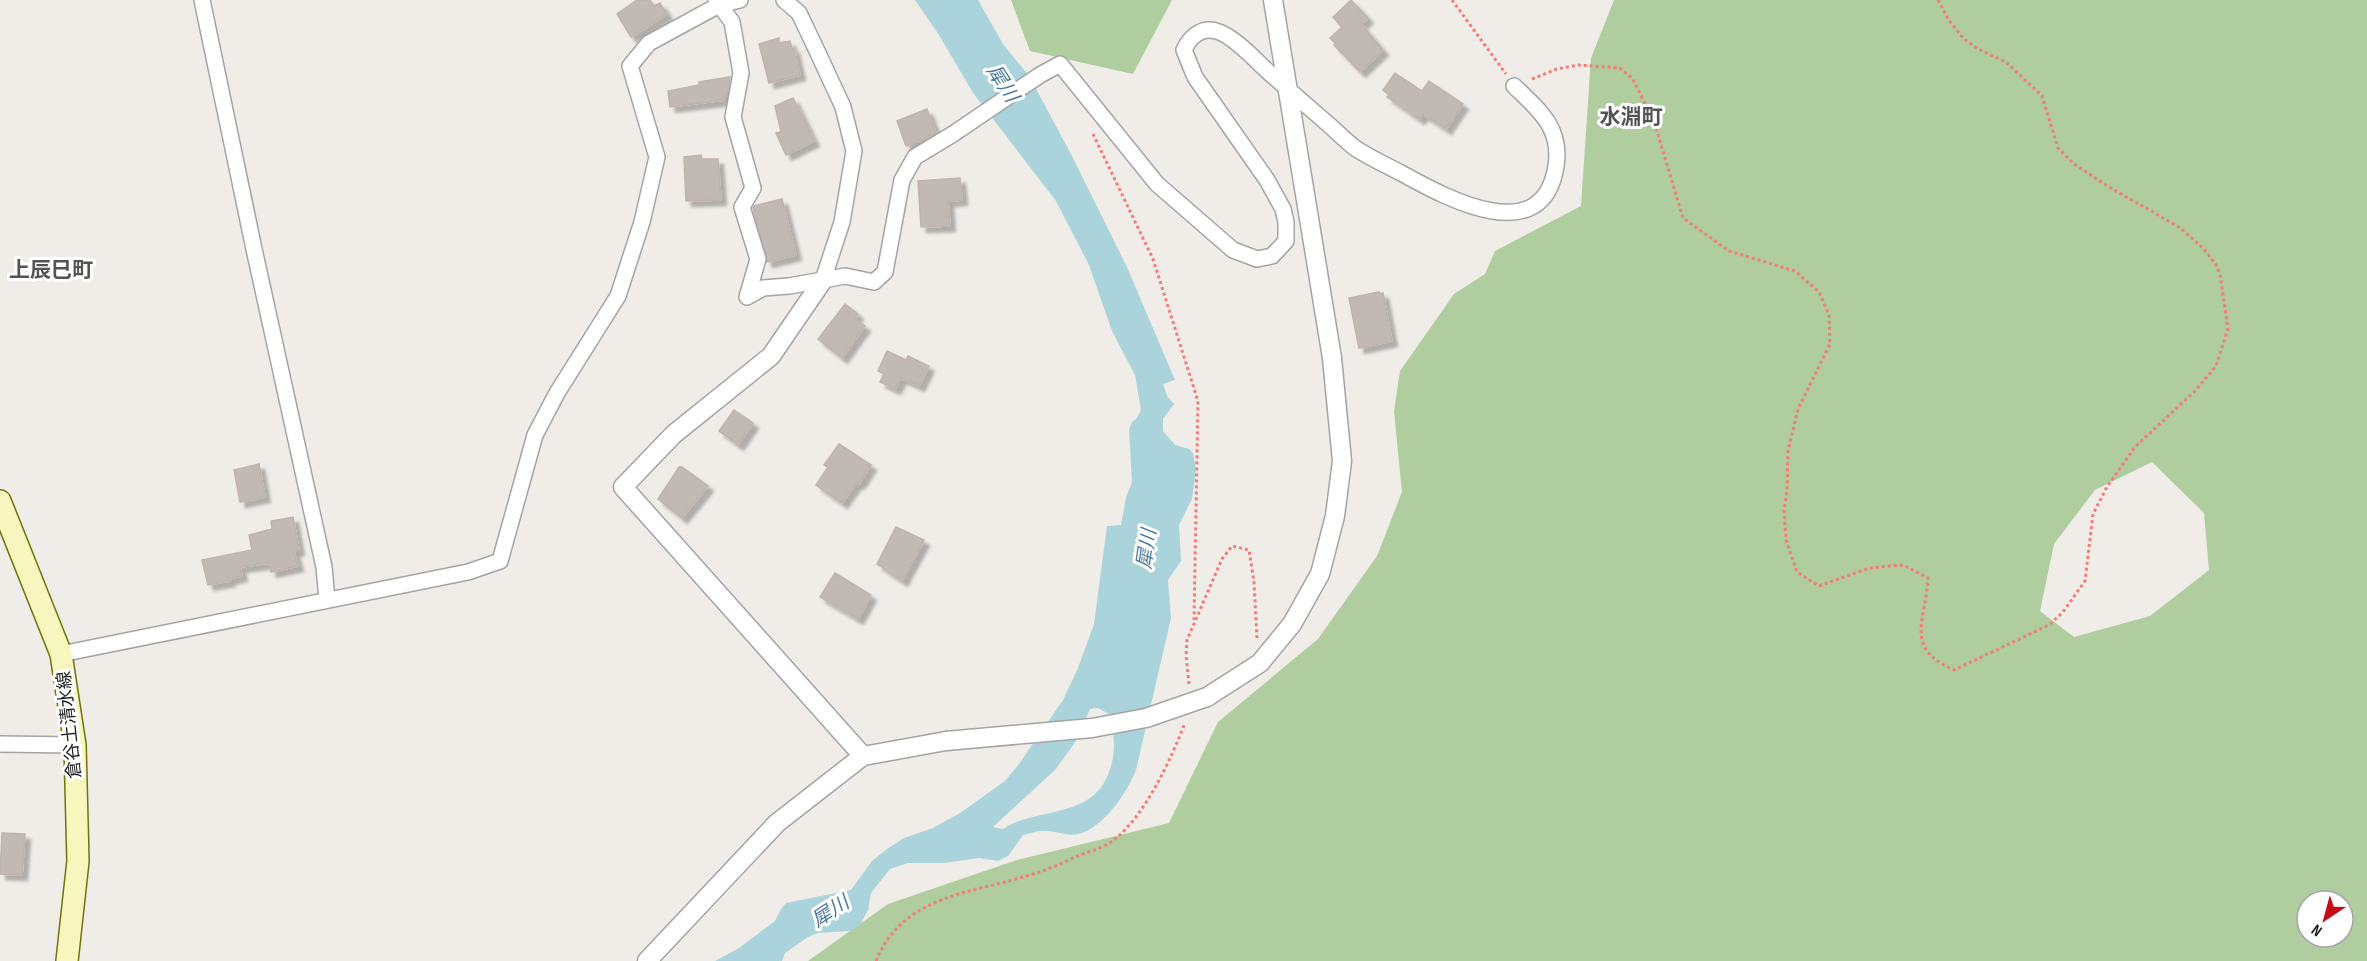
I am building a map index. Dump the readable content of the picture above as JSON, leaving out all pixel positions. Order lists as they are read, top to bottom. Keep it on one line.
{"streets":{"main road":["倉谷土清水線"]},"districts":["水淵町","上辰巳町"],"water":["犀川"],"north":"bottom left"}
